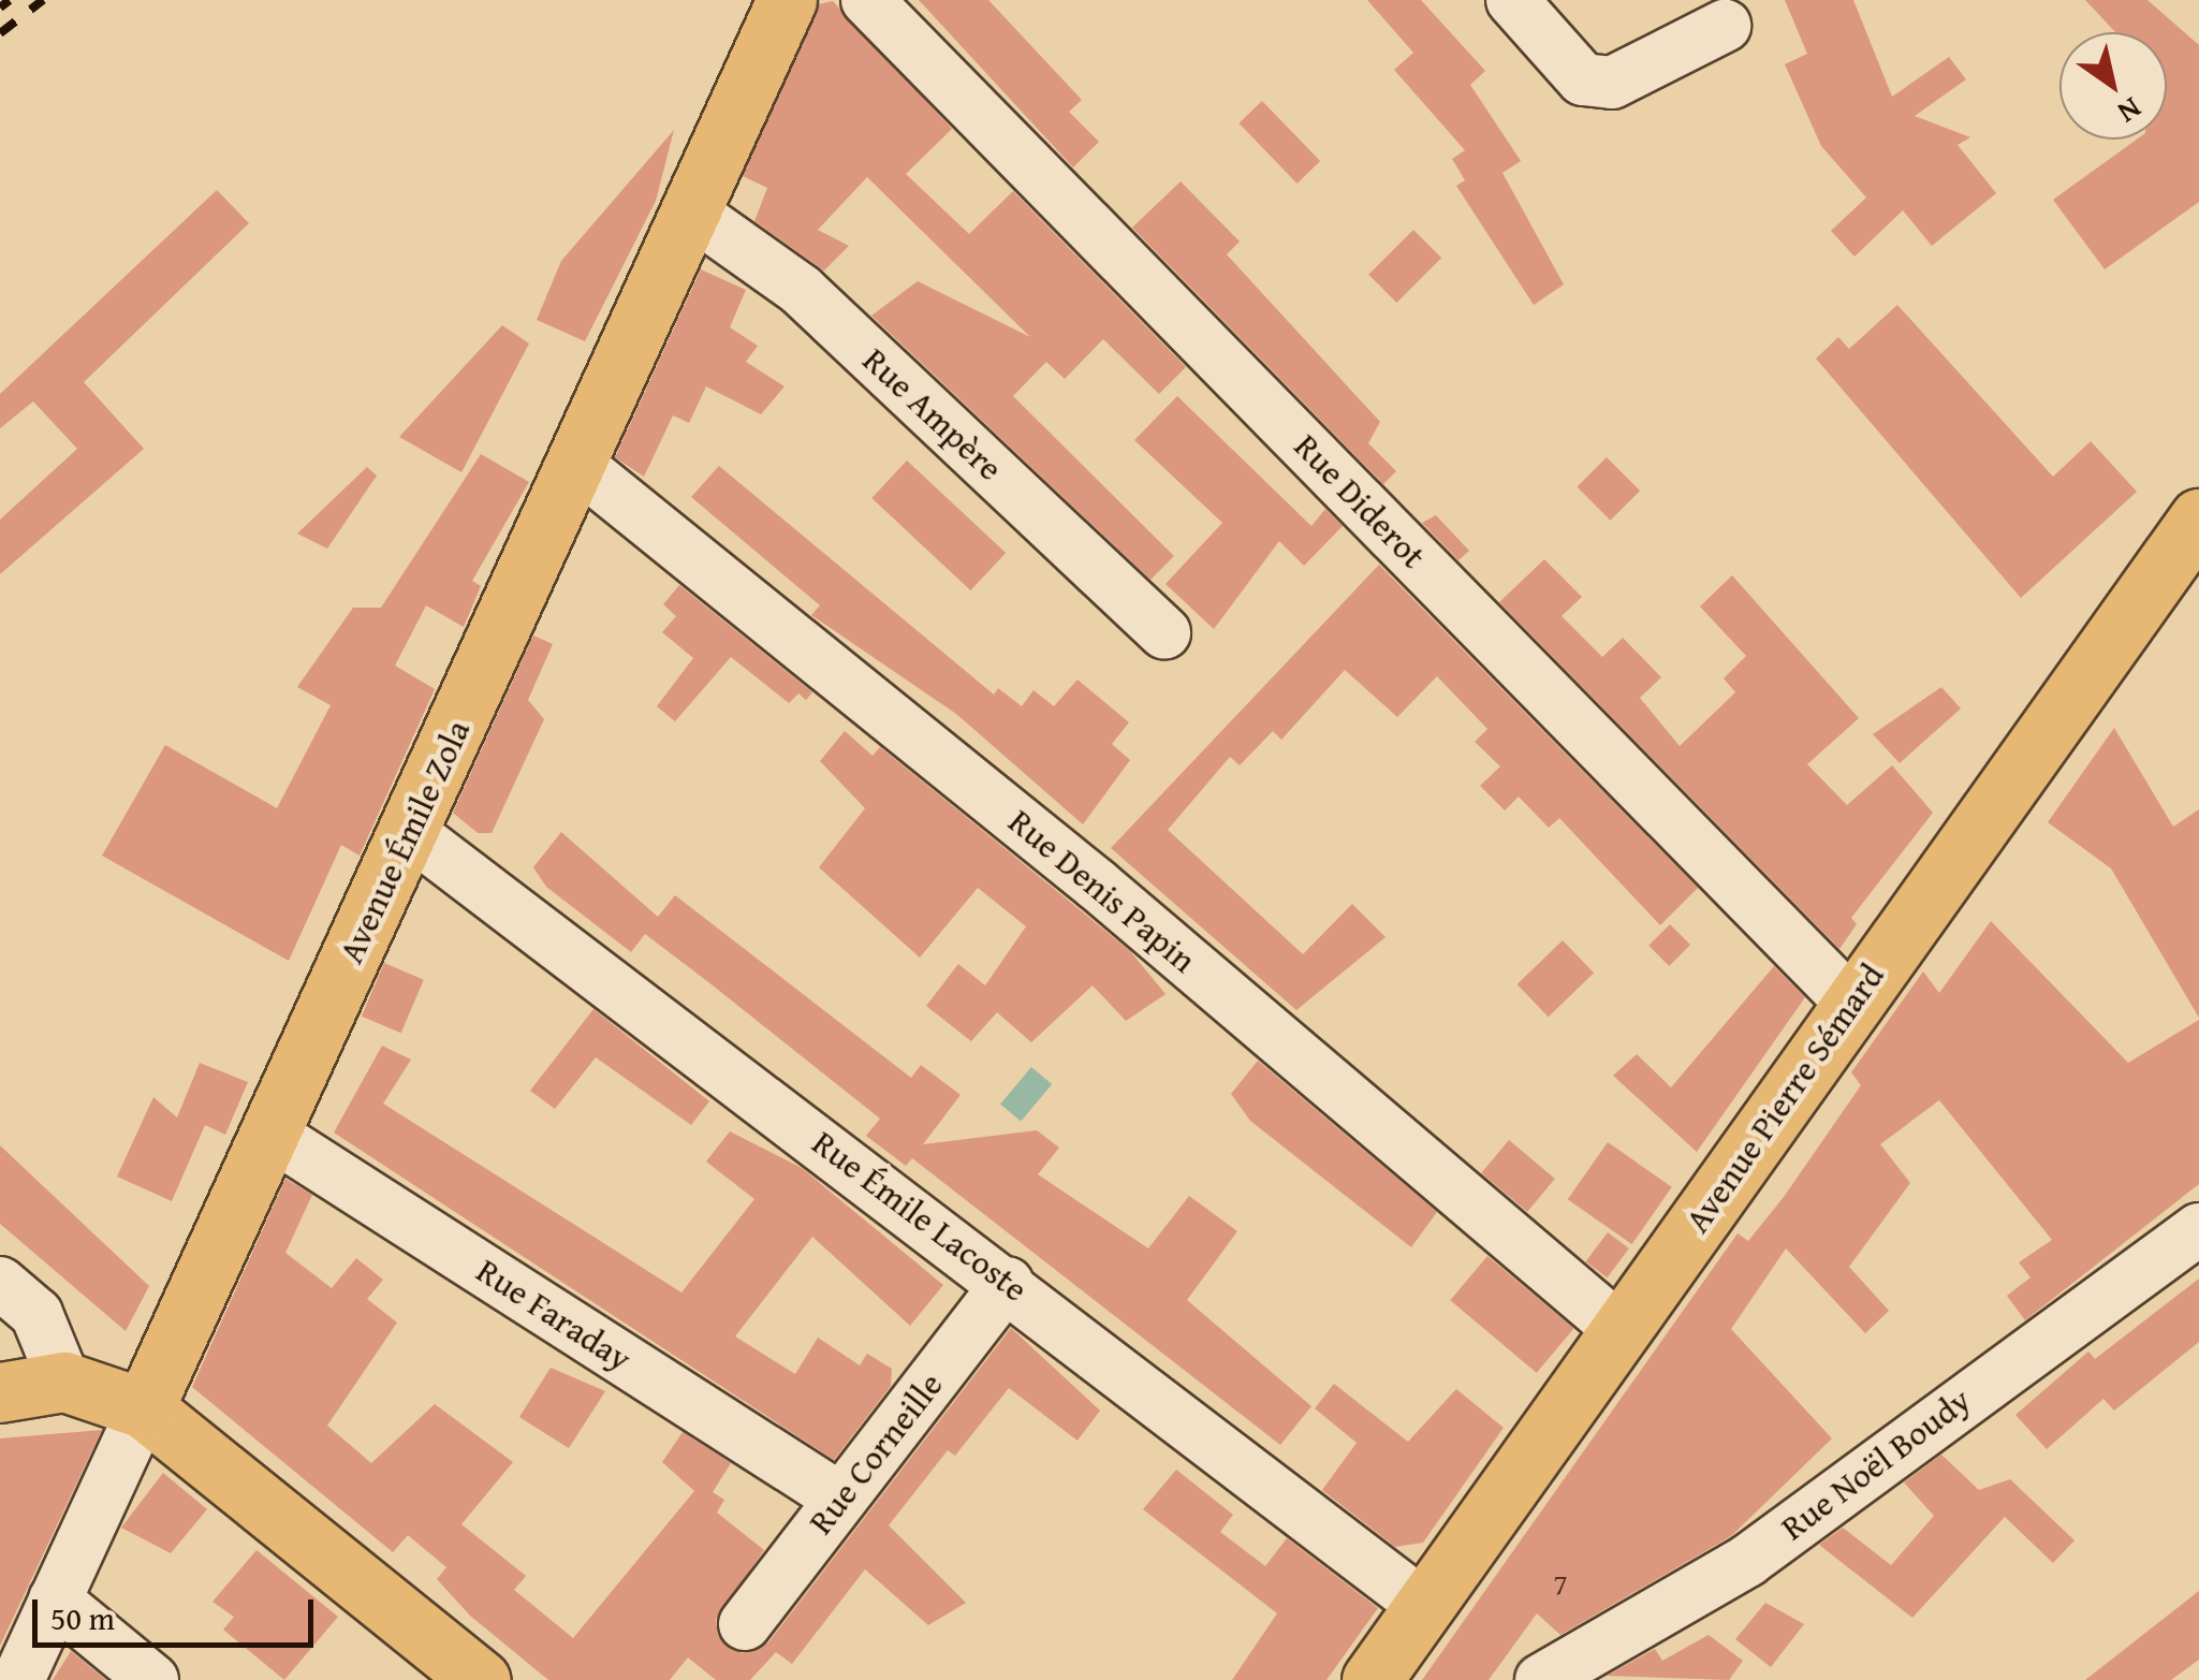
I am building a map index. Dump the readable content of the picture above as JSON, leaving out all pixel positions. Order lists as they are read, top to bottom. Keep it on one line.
{"streets":{"main road":["Avenue Émile Zola","Avenue Pierre Sémard"],"street":["Rue Ampère","Rue Diderot","Rue Denis Papin","Rue Émile Lacoste","Rue Faraday","Rue Corneille","Rue Noël Boudy"]},"crossings":[["Rue Ampère","Avenue Émile Zola"],["Rue Diderot","Avenue Pierre Sémard"],["Avenue Émile Zola","Rue Denis Papin"],["Avenue Émile Zola","Rue Émile Lacoste"],["Avenue Émile Zola","Rue Faraday"],["Rue Denis Papin","Avenue Pierre Sémard"],["Avenue Pierre Sémard","Rue Émile Lacoste"],["Rue Émile Lacoste","Rue Corneille"],["Rue Faraday","Rue Corneille"]],"house_numbers":["7"],"scale_bar":"50 m","north":"bottom right"}
